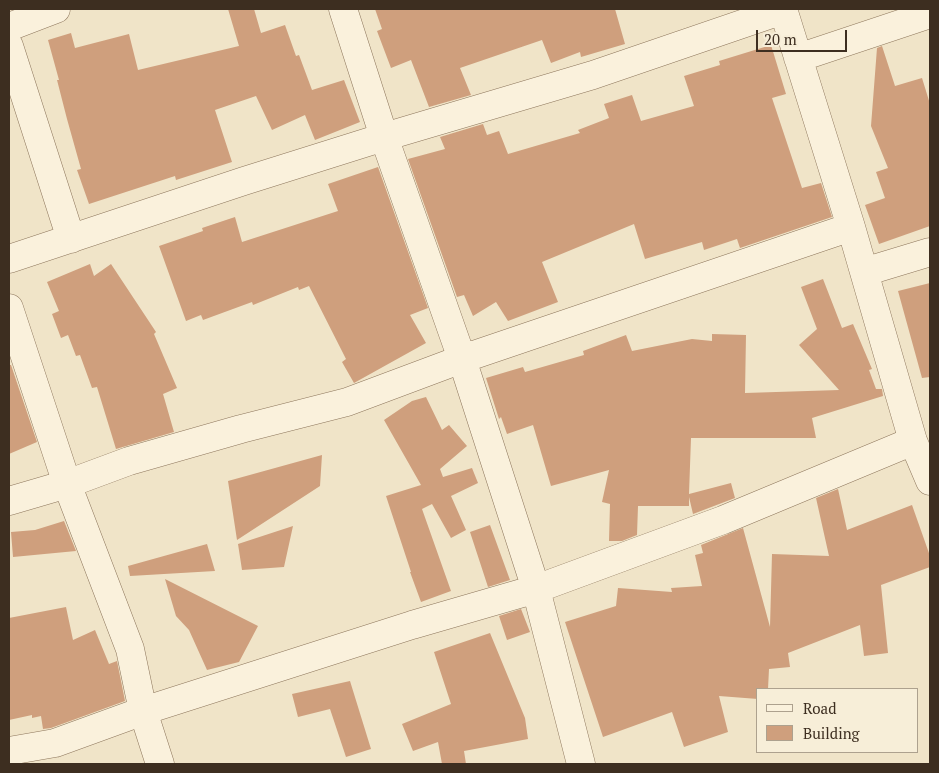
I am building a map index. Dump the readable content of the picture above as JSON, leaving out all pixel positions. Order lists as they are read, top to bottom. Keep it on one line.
{"legend":["Road","Building"],"scale_bar":"20 m"}
